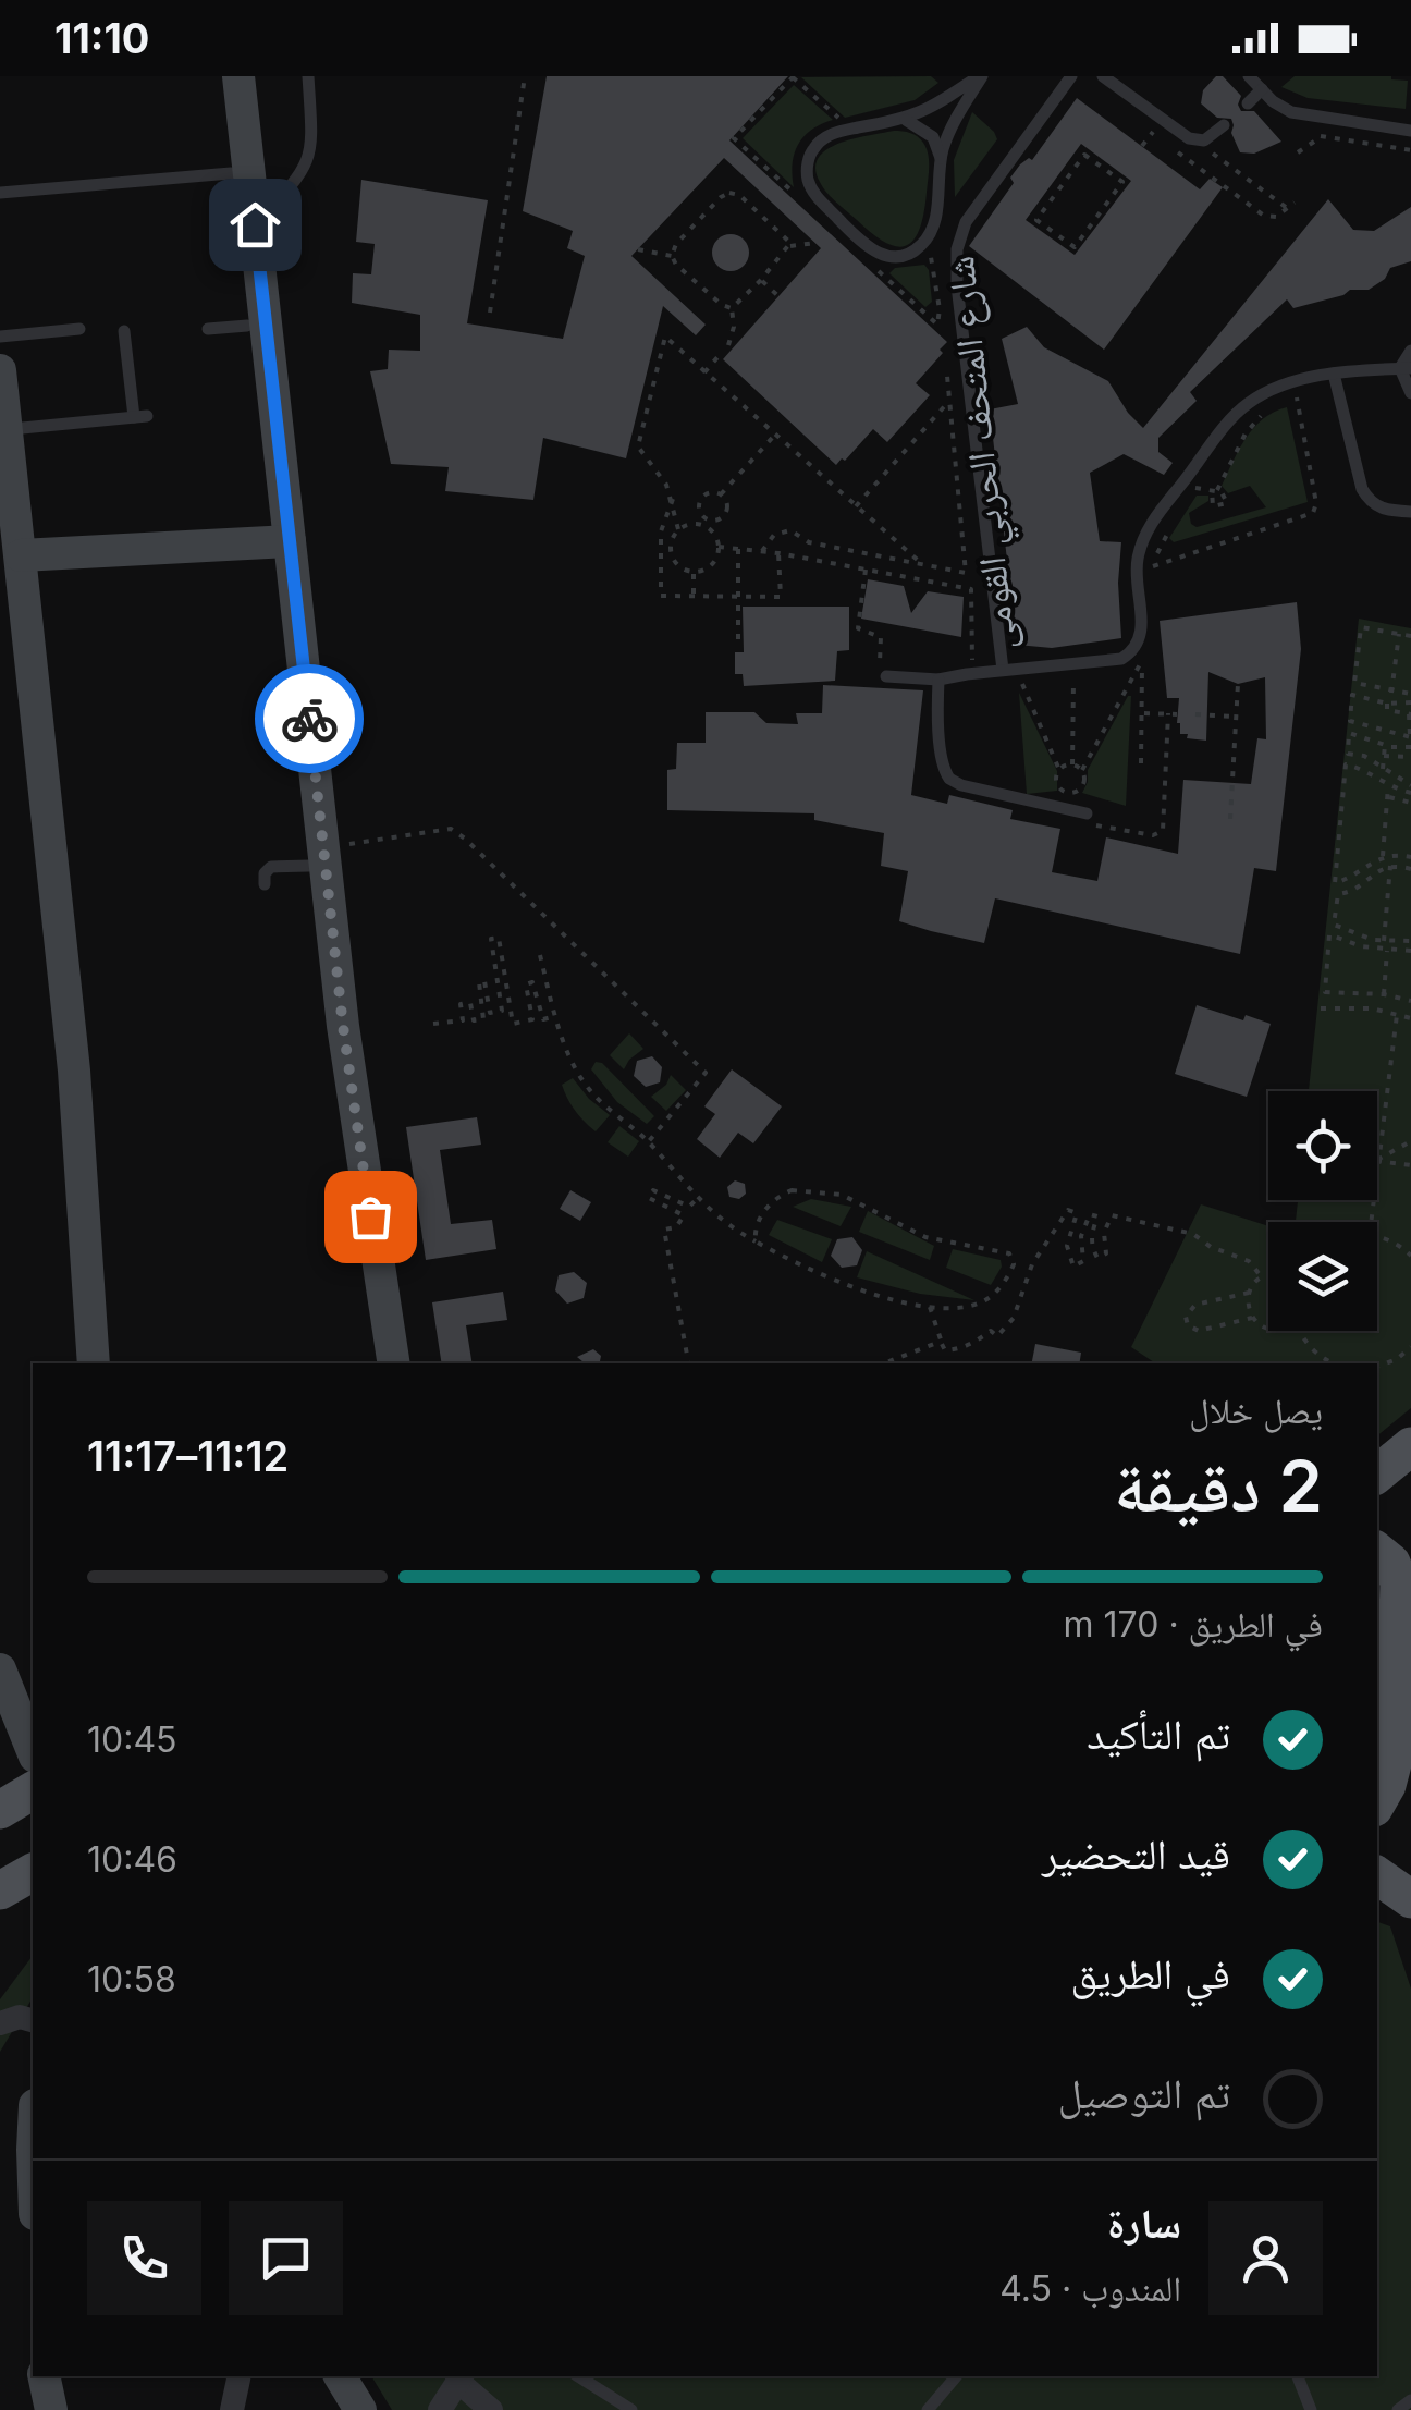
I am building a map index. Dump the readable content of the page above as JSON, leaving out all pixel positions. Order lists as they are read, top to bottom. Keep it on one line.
{"streets":{"lane":["شارع المتحف الحربي القومى"]},"page":{"status":"11:10","heading":["2 دقيقة","يصل خلال","11:12–11:17"],"panel":["سارة","المندوب · 4.5"],"bar":"في الطريق · 170 m","list":[["تم التأكيد","10:45"],["قيد التحضير","10:46"],["في الطريق","10:58"],"تم التوصيل"]}}
